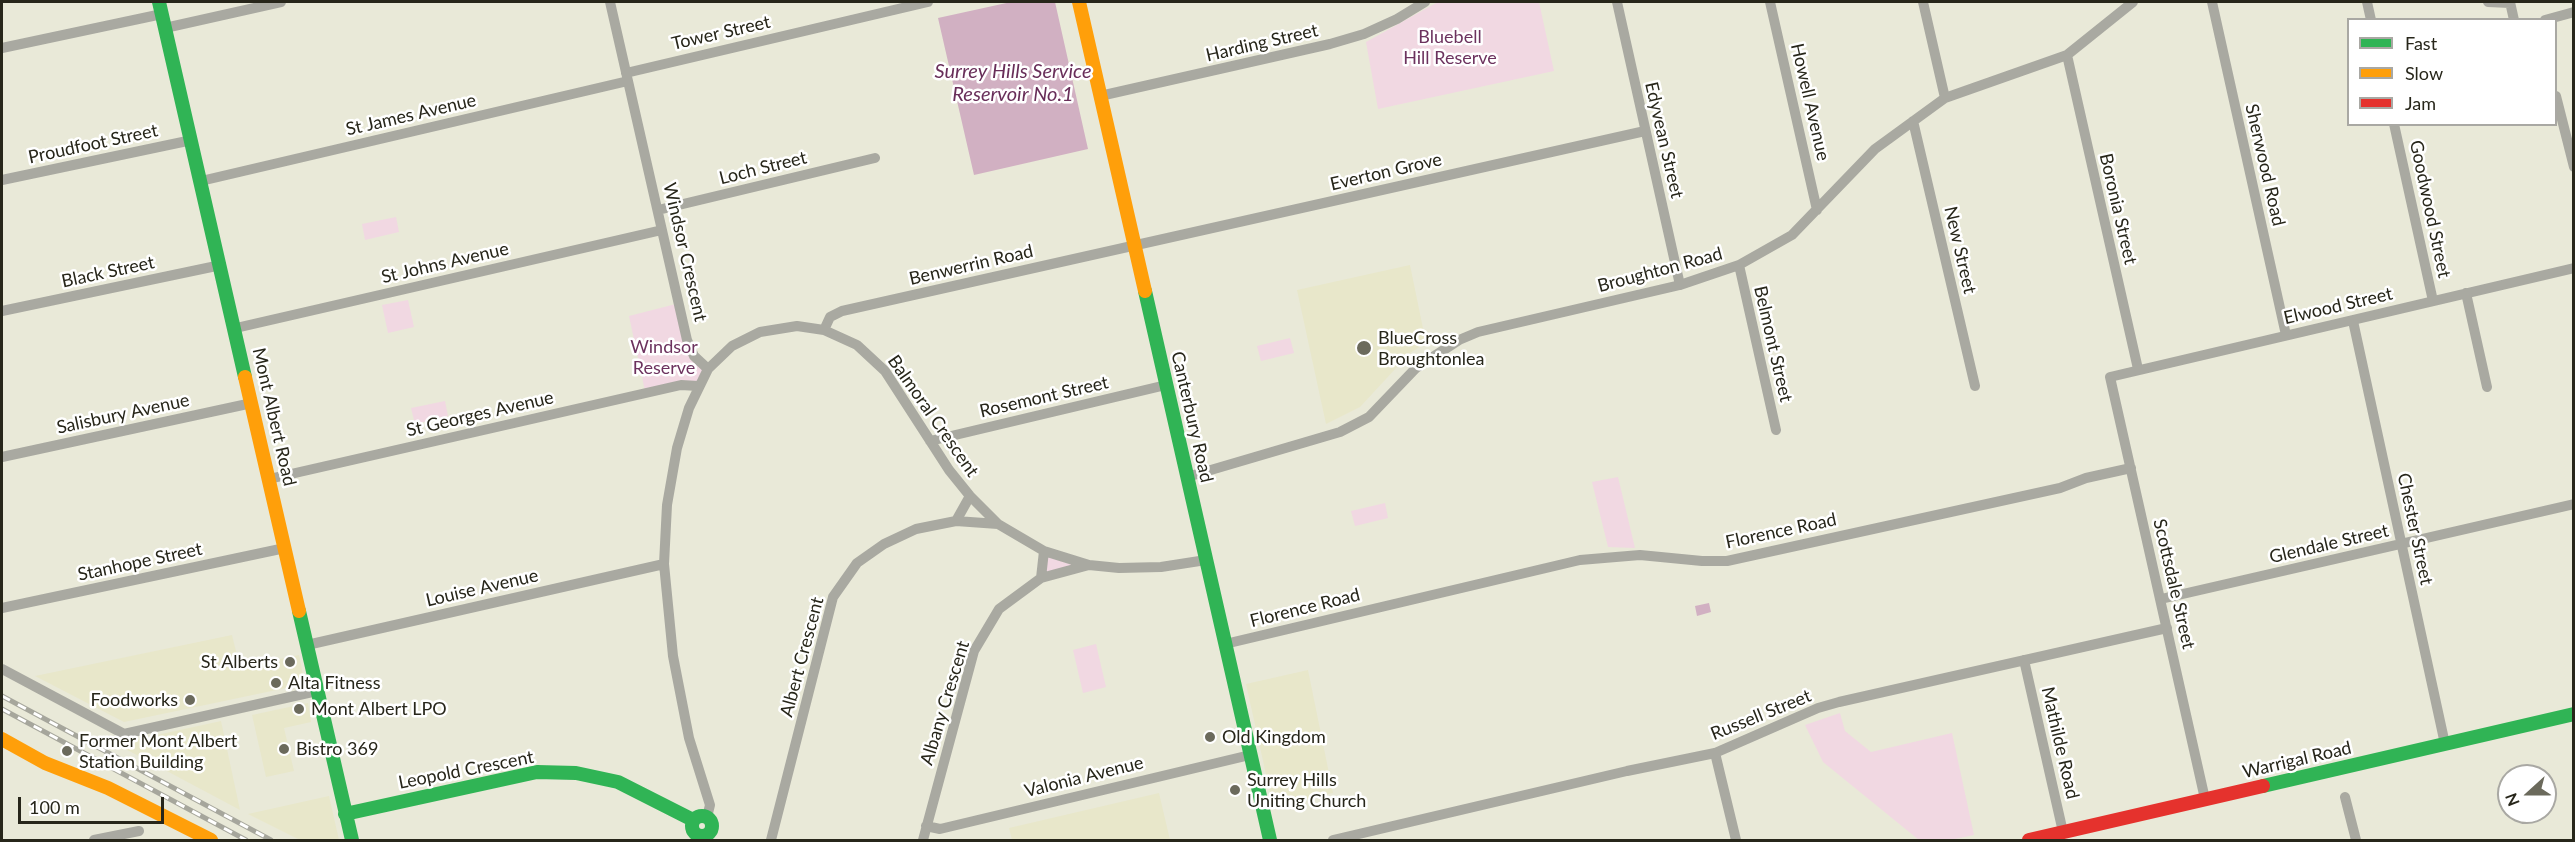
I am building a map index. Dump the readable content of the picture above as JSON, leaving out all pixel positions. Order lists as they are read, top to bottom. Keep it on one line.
{"streets":{"main road":["Mont Albert Road","Canterbury Road","Warrigal Road","Leopold Crescent"],"street":["Tower Street","Harding Street","Howell Avenue","St James Avenue","Edyvean Street","Proudfoot Street","Sherwood Road","Loch Street","Everton Grove","Boronia Street","Goodwood Street","New Street","Windsor Crescent","St Johns Avenue","Benwerrin Road","Broughton Road","Black Street","Elwood Street","Belmont Street","Rosemont Street","Salisbury Avenue","St Georges Avenue","Balmoral Crescent","Chester Street","Florence Road","Glendale Street","Stanhope Street","Scottsdale Street","Louise Avenue","Albert Crescent","Albany Crescent","Russell Street","Mathilde Road","Valonia Avenue"]},"crossings":[["Tower Street","St James Avenue"],["Tower Street","Windsor Crescent"],["Harding Street","Canterbury Road"],["Howell Avenue","Broughton Road"],["St James Avenue","Windsor Crescent"],["St James Avenue","Mont Albert Road"],["Edyvean Street","Everton Grove"],["Edyvean Street","Broughton Road"],["Proudfoot Street","Mont Albert Road"],["Sherwood Road","Elwood Street"],["Loch Street","Windsor Crescent"],["Everton Grove","Benwerrin Road"],["Everton Grove","Canterbury Road"],["Boronia Street","Broughton Road"],["Boronia Street","Elwood Street"],["Goodwood Street","Elwood Street"],["New Street","Broughton Road"],["Windsor Crescent","St Johns Avenue"],["Windsor Crescent","Balmoral Crescent"],["St Johns Avenue","Mont Albert Road"],["Benwerrin Road","Balmoral Crescent"],["Benwerrin Road","Canterbury Road"],["Broughton Road","Belmont Street"],["Broughton Road","Canterbury Road"],["Black Street","Mont Albert Road"],["Elwood Street","Chester Street"],["Elwood Street","Scottsdale Street"],["Rosemont Street","Balmoral Crescent"],["Rosemont Street","Canterbury Road"],["Salisbury Avenue","Mont Albert Road"],["St Georges Avenue","Mont Albert Road"],["Balmoral Crescent","Canterbury Road"],["Balmoral Crescent","Albert Crescent"],["Balmoral Crescent","Albany Crescent"],["Mont Albert Road","Stanhope Street"],["Mont Albert Road","Louise Avenue"],["Mont Albert Road","Leopold Crescent"],["Canterbury Road","Florence Road"],["Canterbury Road","Valonia Avenue"],["Chester Street","Glendale Street"],["Chester Street","Warrigal Road"],["Florence Road","Scottsdale Street"],["Glendale Street","Scottsdale Street"],["Scottsdale Street","Russell Street"],["Scottsdale Street","Warrigal Road"],["Albany Crescent","Valonia Avenue"],["Russell Street","Mathilde Road"],["Mathilde Road","Warrigal Road"]],"water":["Surrey Hills Service Reservoir No.1"],"parks":["Bluebell Hill Reserve","Windsor Reserve"],"places":["BlueCross Broughtonlea","St Alberts","Alta Fitness","Foodworks","Mont Albert LPO","Old Kingdom","Bistro 369","Former Mont Albert Station Building","Surrey Hills Uniting Church"],"legend":["Fast","Slow","Jam"],"scale_bar":"100 m","north":"left"}
